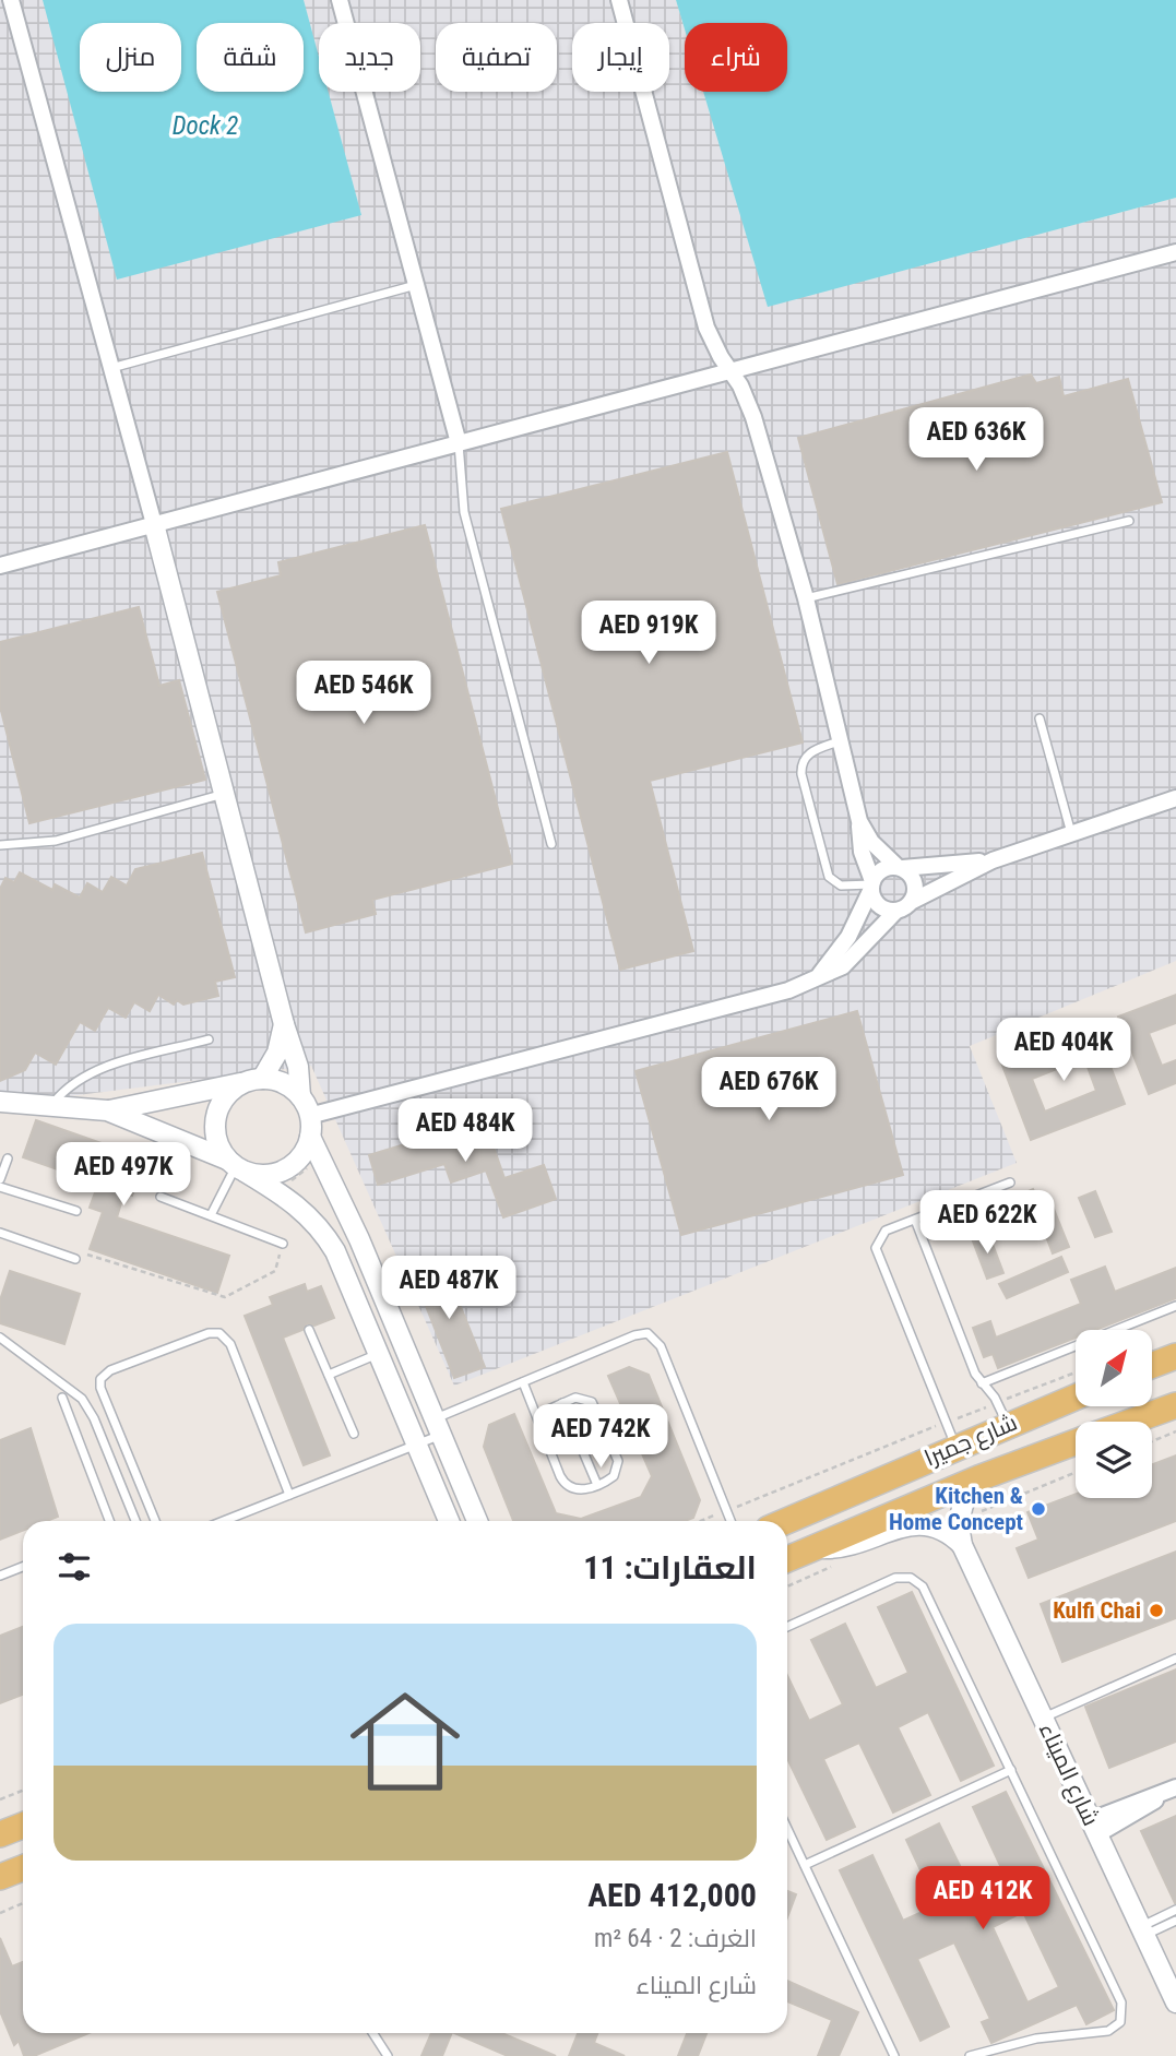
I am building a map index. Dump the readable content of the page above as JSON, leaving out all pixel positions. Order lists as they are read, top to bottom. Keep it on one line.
{"streets":{"main road":["شارع جميرا"],"street":["شارع الميناء"]},"water":["Dock 2"],"places":["Kitchen & Home Concept","Kulfi Chai"],"north":"top right","page":{"chip":["شراء","إيجار","تصفية","جديد","شقة","منزل"],"price":["AED 636K","AED 919K","AED 546K","AED 404K","AED 676K","AED 484K","AED 497K","AED 622K","AED 487K","AED 742K","AED 412K"],"heading":"العقارات: 11","list":[{"name":"AED 412,000","note":"الغرف: 2 · 64 m² · شارع الميناء"}]}}
